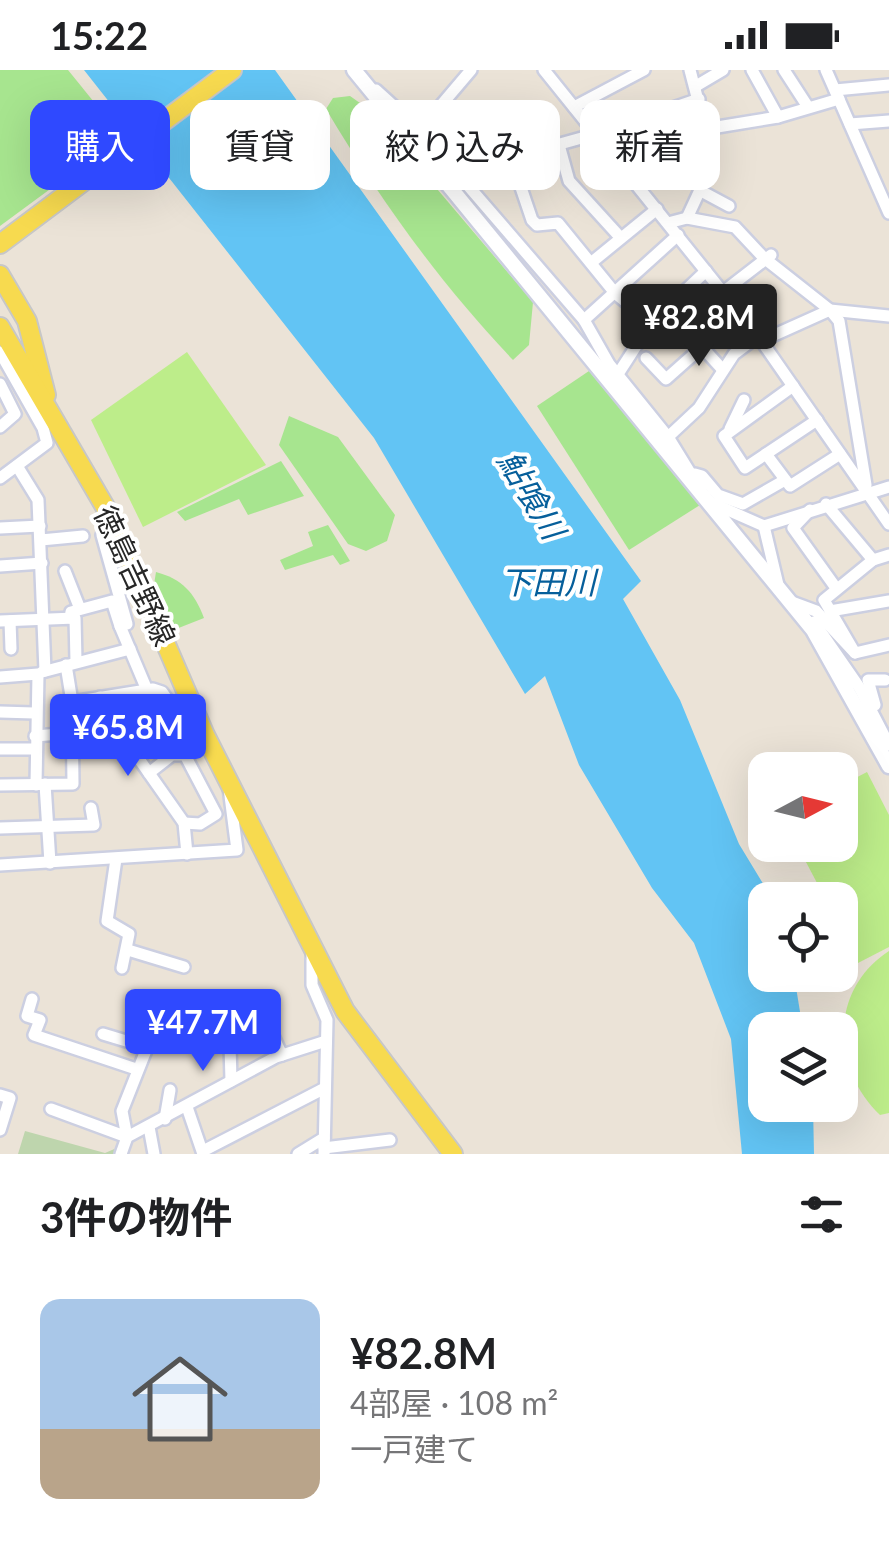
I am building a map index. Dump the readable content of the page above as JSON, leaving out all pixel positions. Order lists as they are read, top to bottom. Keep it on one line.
{"streets":{"main road":["徳島吉野線"]},"water":["鮎喰川","下田川"],"north":"right","page":{"status":"15:22","chip":["購入","賃貸","絞り込み","新着"],"price":["¥82.8M","¥65.8M","¥47.7M"],"heading":"3件の物件","list":[{"name":"¥82.8M","note":"4部屋 · 108 m² · 一戸建て"}]}}
